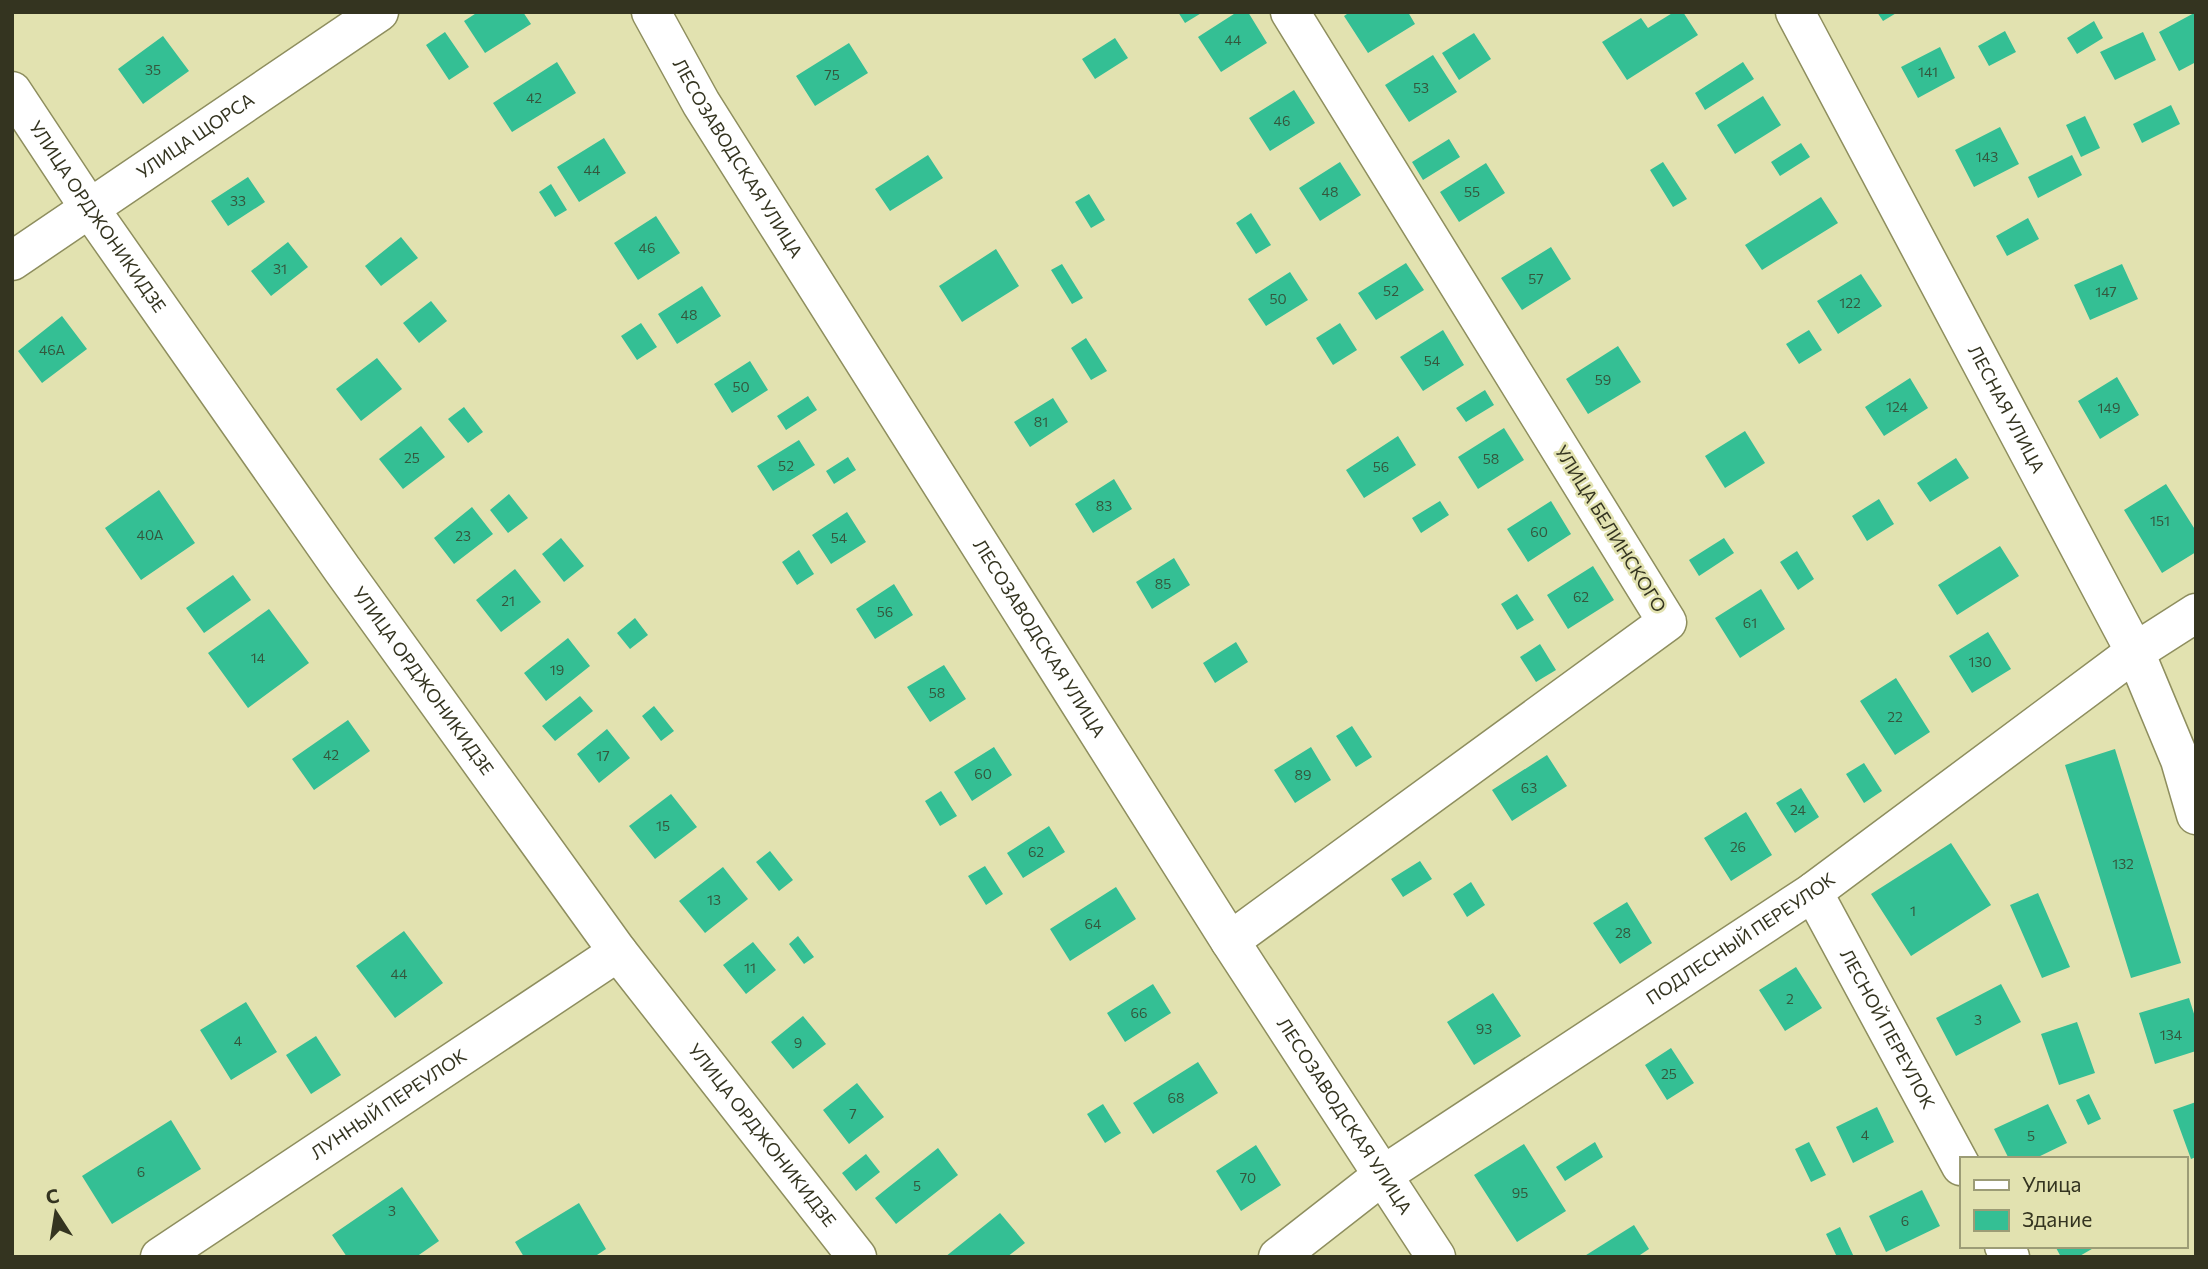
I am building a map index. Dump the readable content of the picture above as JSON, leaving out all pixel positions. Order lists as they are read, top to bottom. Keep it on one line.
{"streets":{"street":["УЛИЦА ЩОРСА","ЛЕСОЗАВОДСКАЯ УЛИЦА","УЛИЦА ОРДЖОНИКИДЗЕ","ЛЕСНАЯ УЛИЦА","УЛИЦА БЕЛИНСКОГО","ПОДЛЕСНЫЙ ПЕРЕУЛОК","ЛЕСНОЙ ПЕРЕУЛОК","ЛУННЫЙ ПЕРЕУЛОК"]},"crossings":[["УЛИЦА ЩОРСА","УЛИЦА ОРДЖОНИКИДЗЕ"],["ЛЕСОЗАВОДСКАЯ УЛИЦА","УЛИЦА БЕЛИНСКОГО"],["ЛЕСОЗАВОДСКАЯ УЛИЦА","ПОДЛЕСНЫЙ ПЕРЕУЛОК"],["УЛИЦА ОРДЖОНИКИДЗЕ","ЛУННЫЙ ПЕРЕУЛОК"],["ЛЕСНАЯ УЛИЦА","ПОДЛЕСНЫЙ ПЕРЕУЛОК"],["ПОДЛЕСНЫЙ ПЕРЕУЛОК","ЛЕСНОЙ ПЕРЕУЛОК"]],"house_numbers":["44","35","141","75","53","42","46","143","44","48","55","33","46","31","57","52","147","50","122","48","46А","54","59","50","124","149","81","25","58","52","56","83","151","60","40А","23","54","85","62","21","56","61","14","130","19","58","22","42","17","60","89","63","24","15","26","62","132","13","1","64","28","11","44","2","66","3","93","134","4","9","25","68","7","4","5","6","70","5","95","3","6"],"legend":["Улица","Здание"],"north":"top"}
